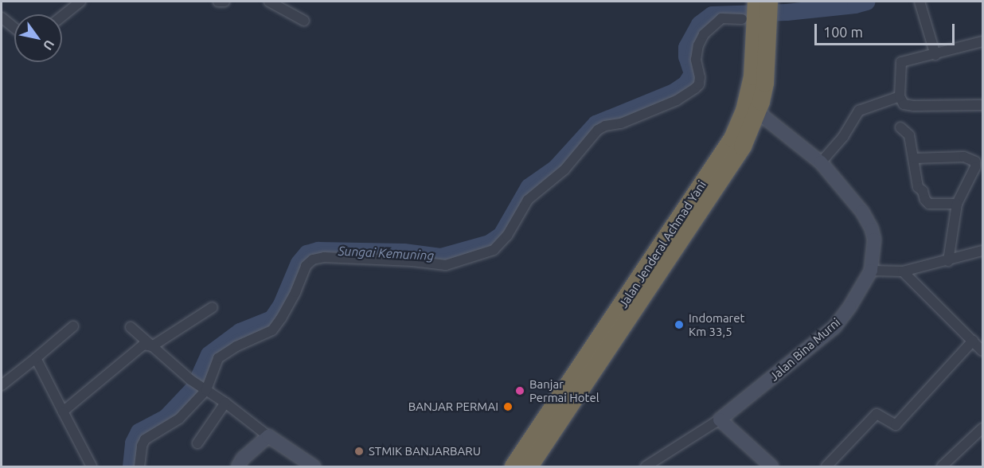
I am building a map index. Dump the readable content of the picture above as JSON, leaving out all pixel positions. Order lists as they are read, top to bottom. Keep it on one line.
{"streets":{"highway":["Jalan Jenderal Achmad Yani"],"street":["Jalan Bina Murni"]},"crossings":[["Jalan Jenderal Achmad Yani","Jalan Bina Murni"]],"water":["Sungai Kemuning"],"places":["Indomaret Km 33,5","Banjar Permai Hotel","BANJAR PERMAI","STMIK BANJARBARU"],"scale_bar":"100 m","north":"bottom right"}
